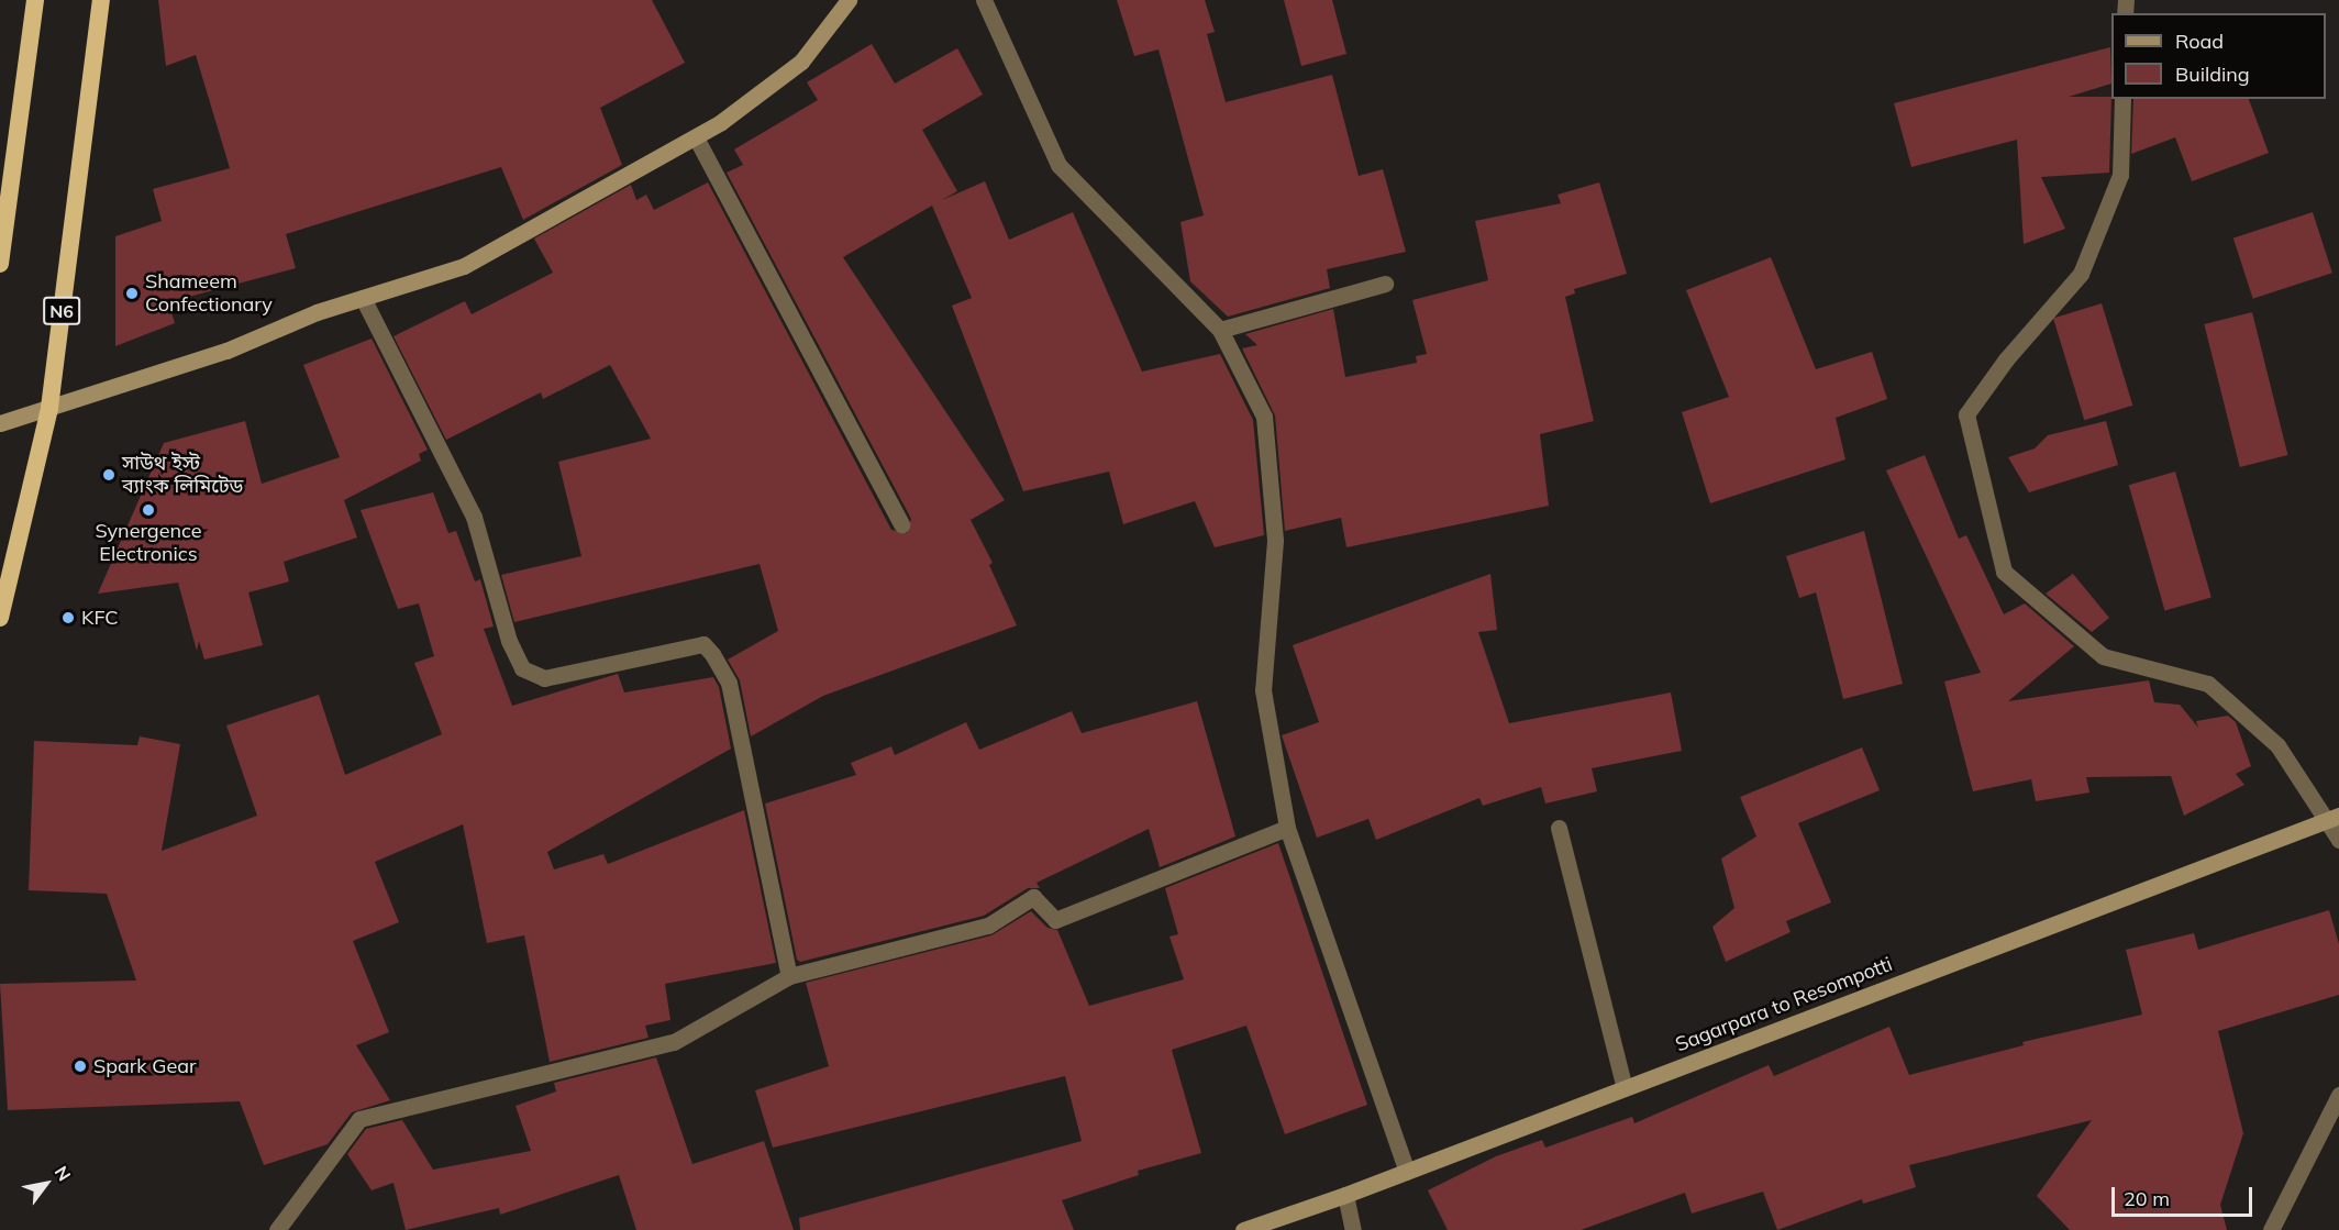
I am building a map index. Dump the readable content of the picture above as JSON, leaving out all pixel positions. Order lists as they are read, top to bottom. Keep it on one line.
{"streets":{"highway":["N6"],"main road":["Sagarpara to Resompotti"]},"places":["Shameem Confectionary","সাউথ ইস্ট ব্যাংক লিমিটেড","Synergence Electronics","KFC","Spark Gear"],"legend":["Road","Building"],"scale_bar":"20 m","north":"top right"}
